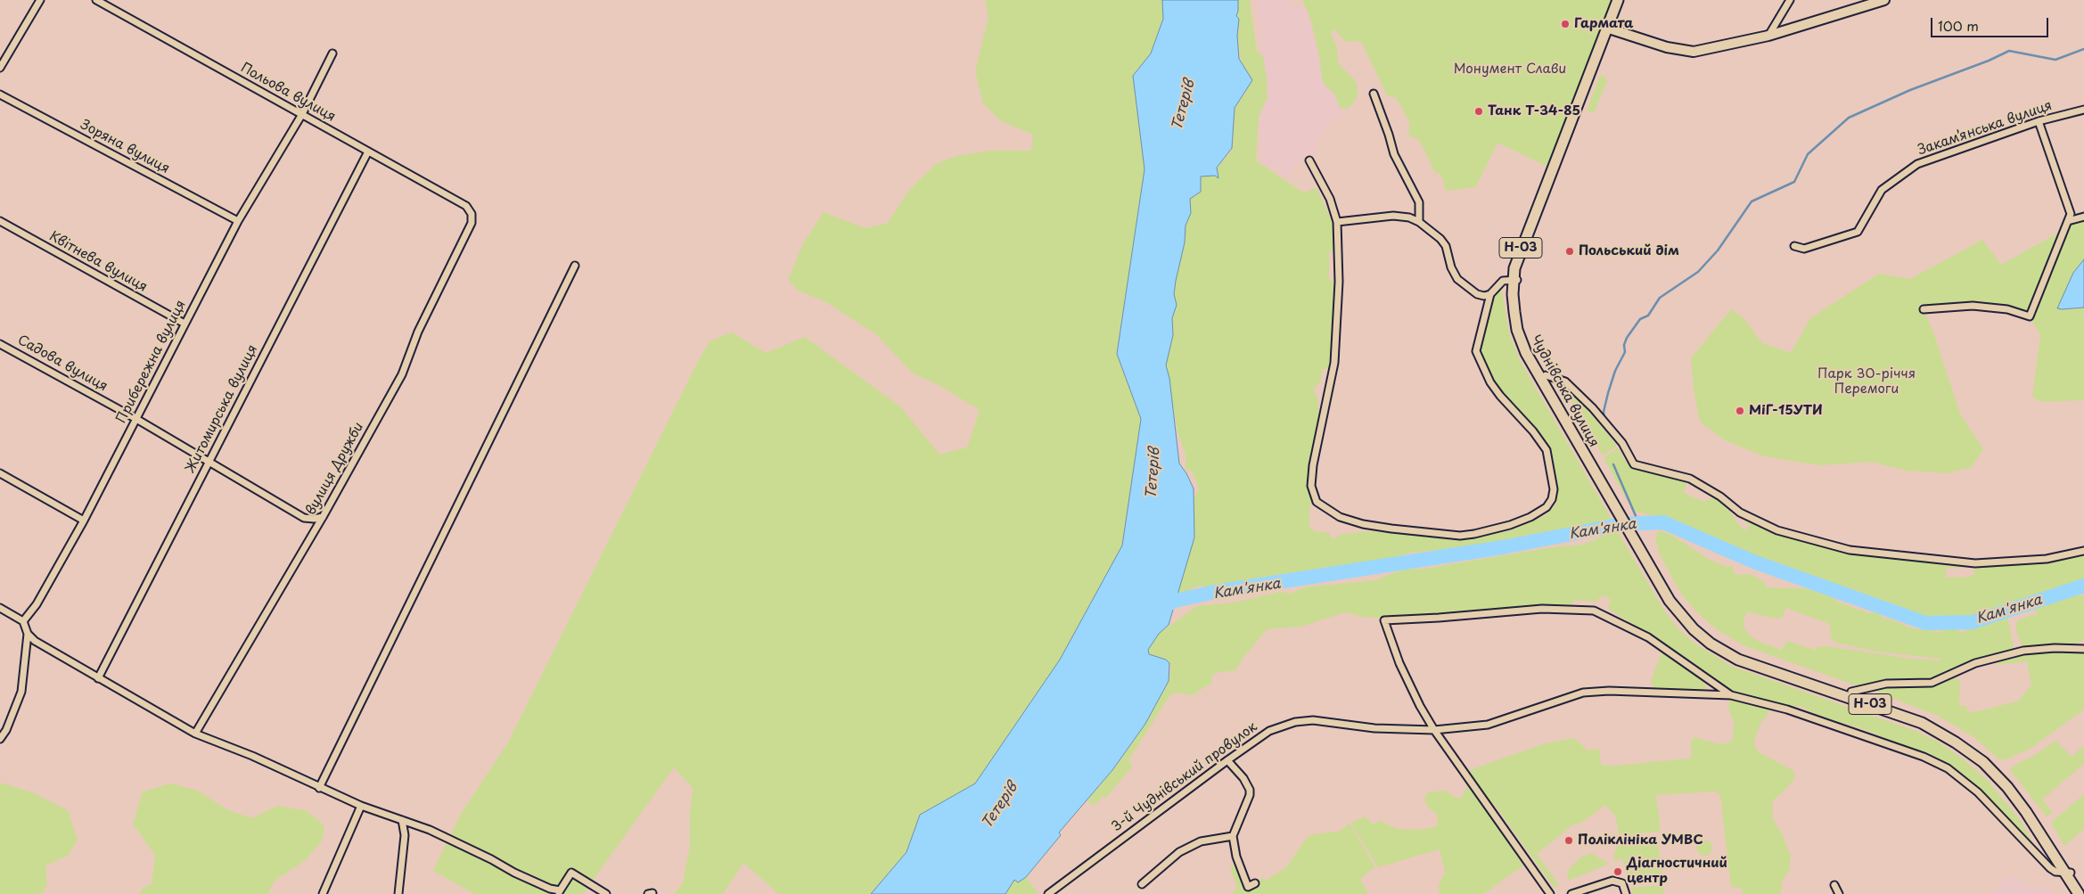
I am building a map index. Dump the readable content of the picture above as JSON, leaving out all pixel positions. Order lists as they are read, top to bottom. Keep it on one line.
{"streets":{"main road":["Н-03","Чуднівська вулиця"],"street":["Польова вулиця","Закамʼянська вулиця","Зоряна вулиця","Квітнева вулиця","Прибережна вулиця","Садова вулиця","Житомирська вулиця","вулиця Дружби","3-й Чуднівський провулок"]},"crossings":[["Польова вулиця","Прибережна вулиця"],["Польова вулиця","Житомирська вулиця"],["Польова вулиця","вулиця Дружби"],["Зоряна вулиця","Прибережна вулиця"],["Н-03","Чуднівська вулиця"],["Н-03","3-й Чуднівський провулок"],["Квітнева вулиця","Прибережна вулиця"],["Прибережна вулиця","Садова вулиця"],["Садова вулиця","Житомирська вулиця"],["Садова вулиця","вулиця Дружби"]],"water":["Тетерів","Кам'янка"],"parks":["Монумент Слави","Парк 30-річчя Перемоги"],"places":["Гармата","Танк Т-34-85","Польський дім","МіГ-15УТИ","Поліклініка УМВС","Діагностичний центр"],"scale_bar":"100 m"}
